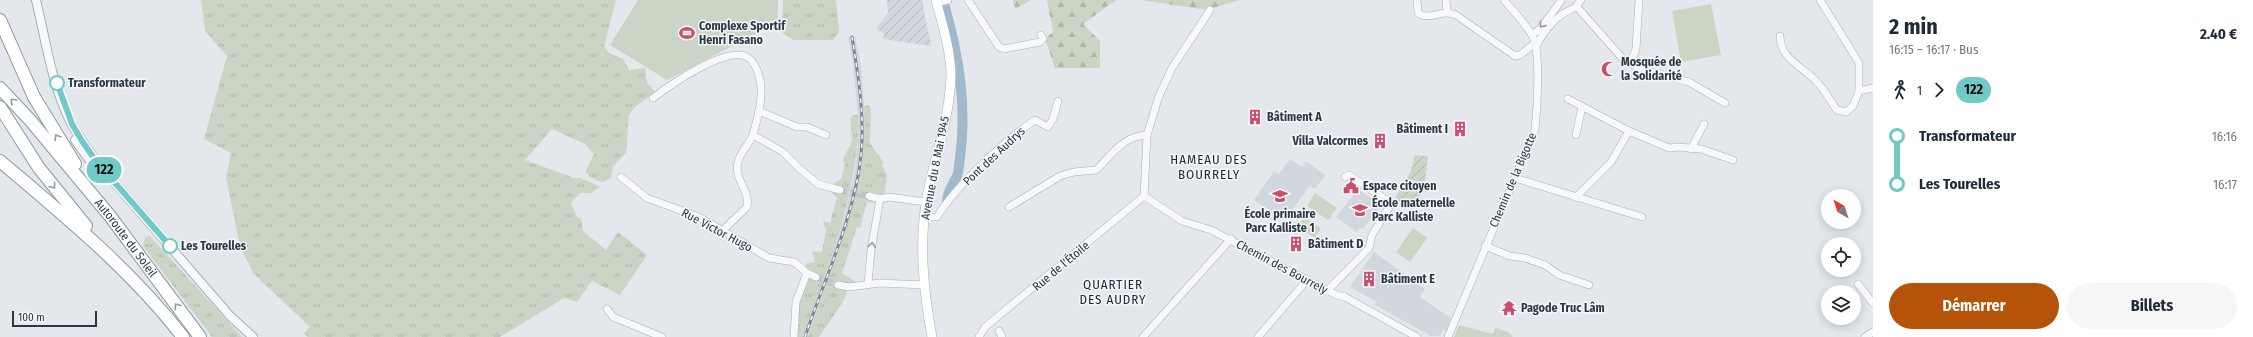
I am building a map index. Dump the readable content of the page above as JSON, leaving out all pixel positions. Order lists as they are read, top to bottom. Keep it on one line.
{"streets":{"highway":["Autoroute du Soleil"],"main road":["Avenue du 8 Mai 1945"],"street":["Pont des Audrys","Chemin de la Bigotte","Rue Victor Hugo","Rue de l'Étoile","Chemin des Bourrely"]},"crossings":[["Pont des Audrys","Avenue du 8 Mai 1945"],["Rue de l'Étoile","Chemin des Bourrely"]],"districts":["HAMEAU DES BOURRELY","QUARTIER DES AUDRY"],"places":{"sports":["Complexe Sportif Henri Fasano"],"mosque":["Mosquée de la Solidarité"],"other":["Transformateur","Les Tourelles"],"building":["Bâtiment A","Bâtiment I","Villa Valcormes","Bâtiment D","Bâtiment E"],"public building":["Espace citoyen"],"school or university":["École primaire Parc Kalliste 1","École maternelle Parc Kalliste"],"temple":["Pagode Truc Lâm"]},"lines":["bus line 122"],"scale_bar":"100 m","north":"top left","page":{"on_map":"122","heading":["2 min","16:15 – 16:17 · Bus","2.40 €"],"legs":["1","122"],"list":[{"name":"Transformateur","value":"16:16"},{"name":"Les Tourelles","value":"16:17"}],"buttons":["Démarrer","Billets"],"scale":"100 m"}}
